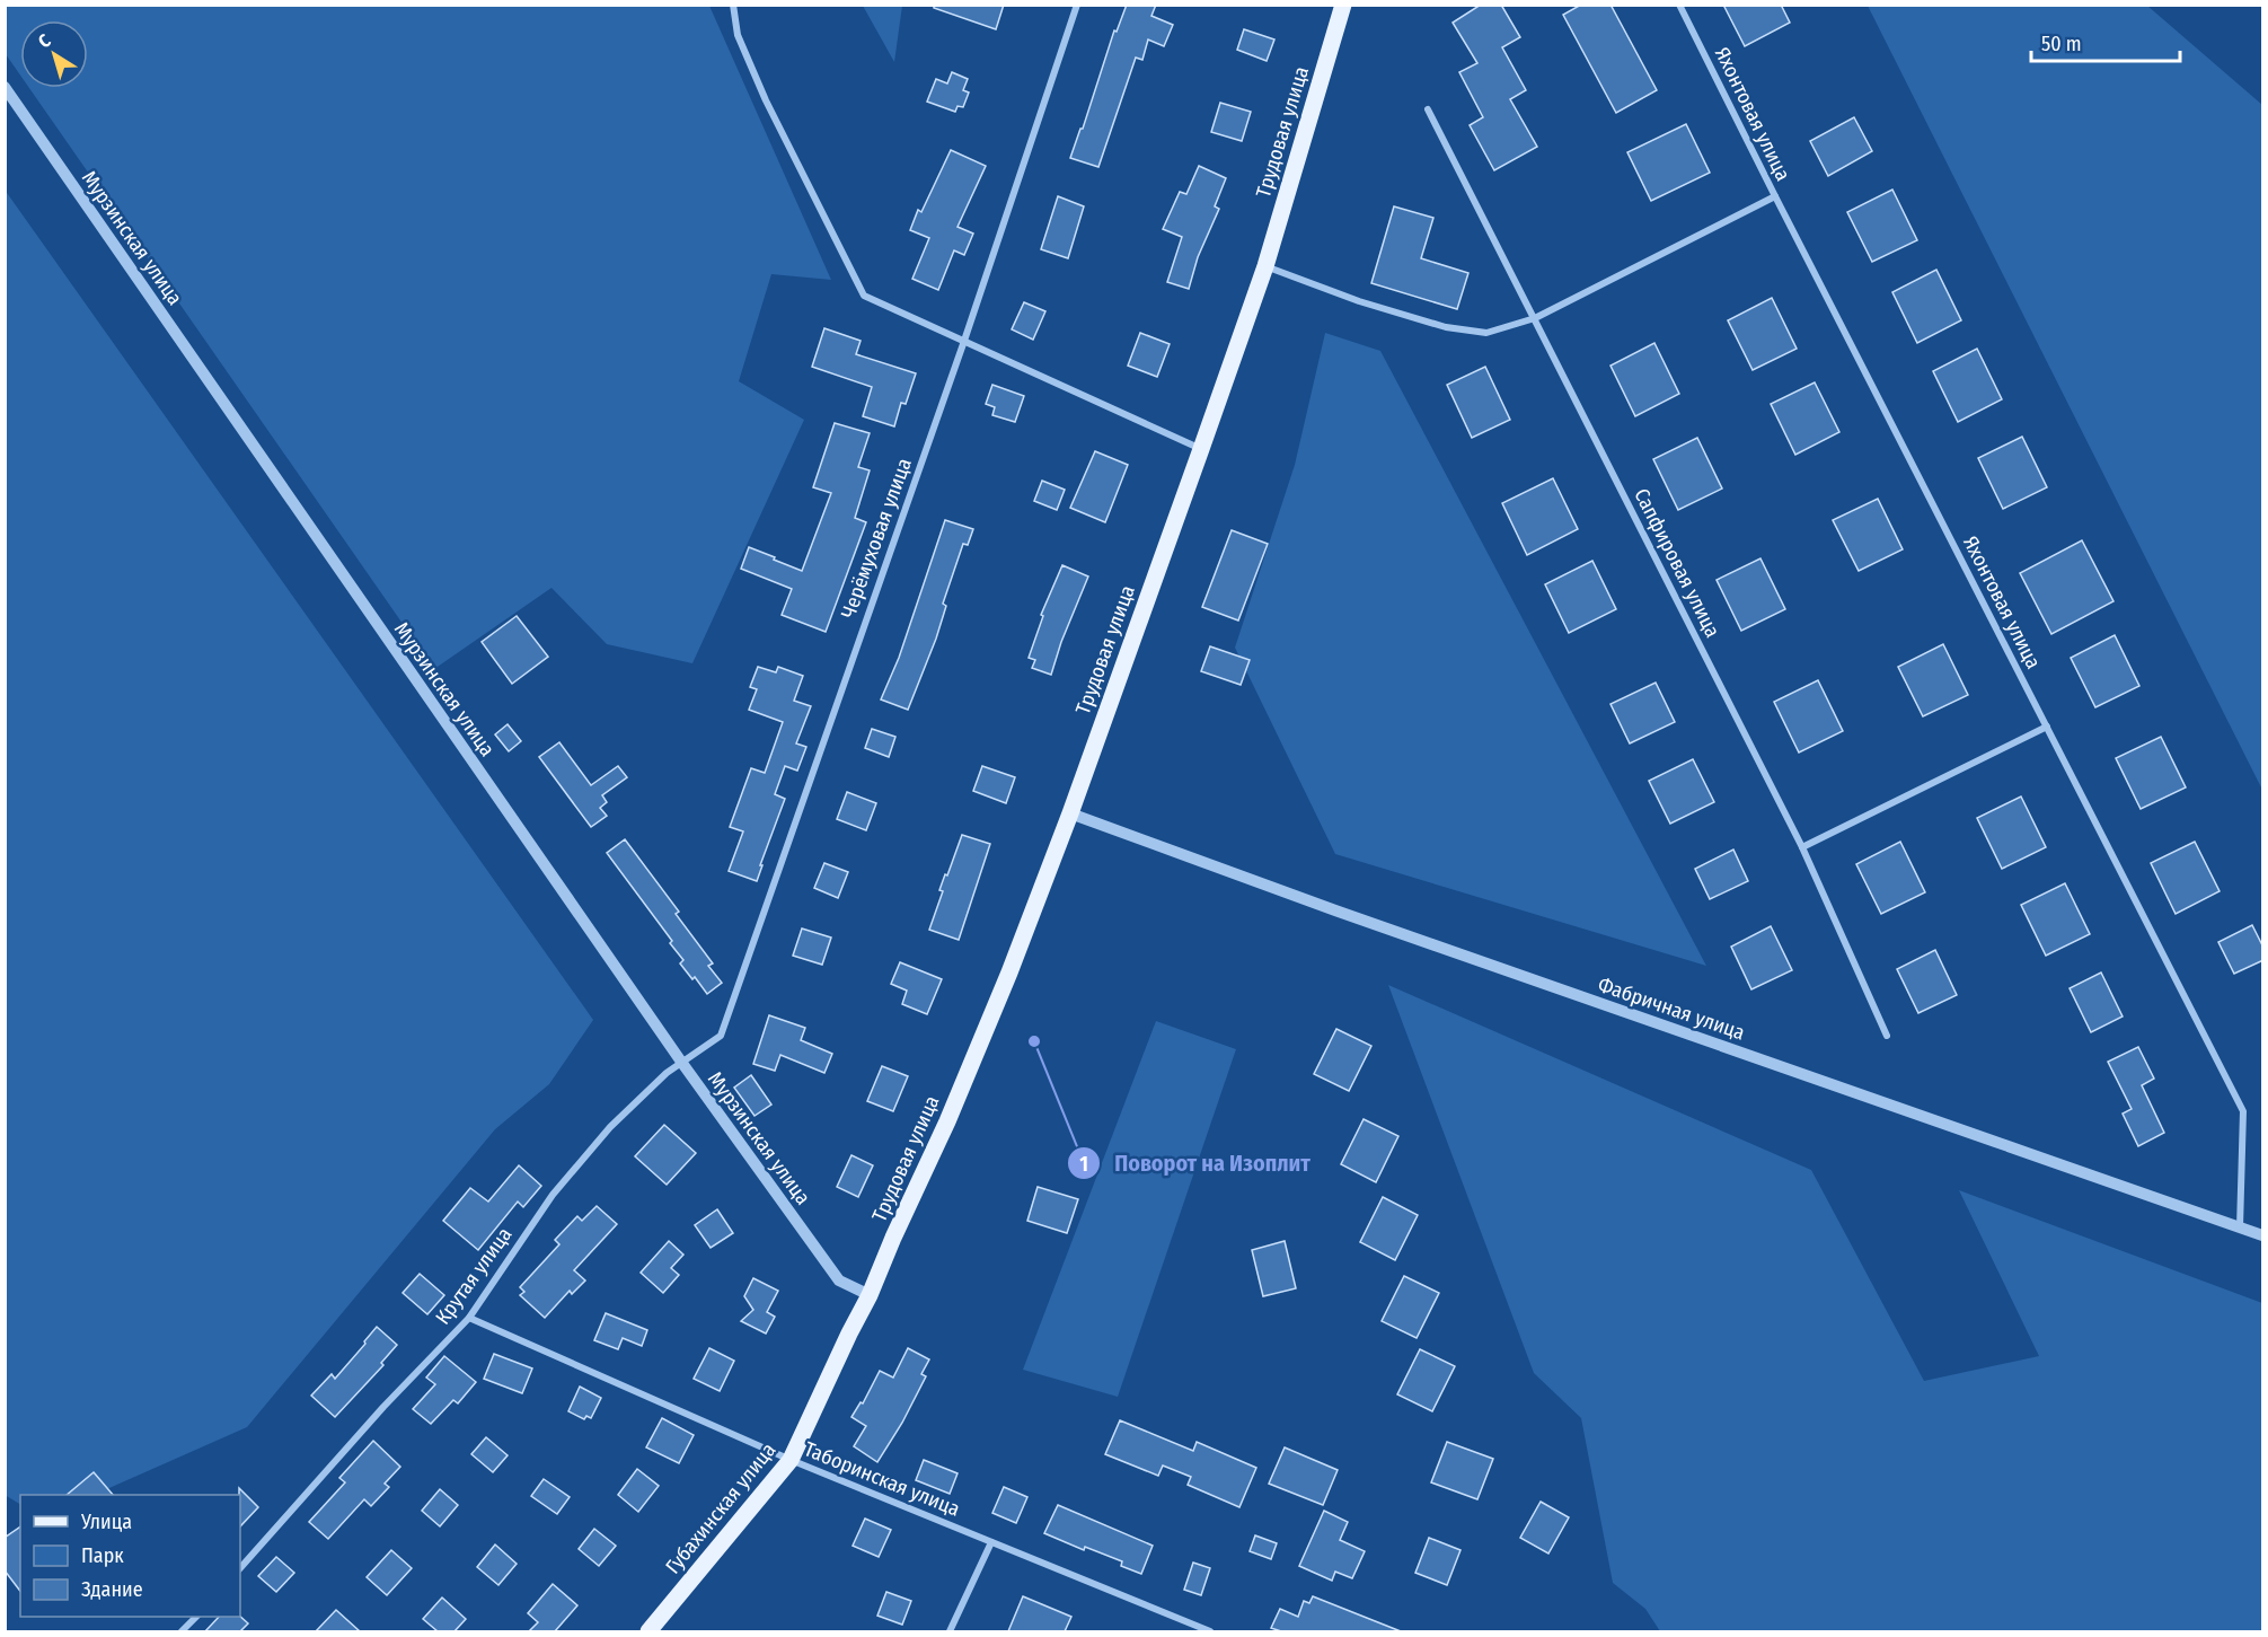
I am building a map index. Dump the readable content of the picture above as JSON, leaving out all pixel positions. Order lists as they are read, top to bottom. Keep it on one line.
{"streets":{"main road":["Трудовая улица","Губахинская улица"],"street":["Яхонтовая улица","Мурзинская улица","Черёмуховая улица","Сапфировая улица","Фабричная улица","Крутая улица","Таборинская улица"]},"crossings":[["Яхонтовая улица","Фабричная улица"],["Трудовая улица","Мурзинская улица"],["Трудовая улица","Фабричная улица"],["Трудовая улица","Губахинская улица"],["Мурзинская улица","Черёмуховая улица"],["Мурзинская улица","Крутая улица"],["Мурзинская улица","Губахинская улица"],["Черёмуховая улица","Крутая улица"],["Крутая улица","Таборинская улица"],["Таборинская улица","Губахинская улица"]],"places":["Поворот на Изоплит"],"legend":["Улица","Парк","Здание"],"scale_bar":"50 m","north":"top left"}
